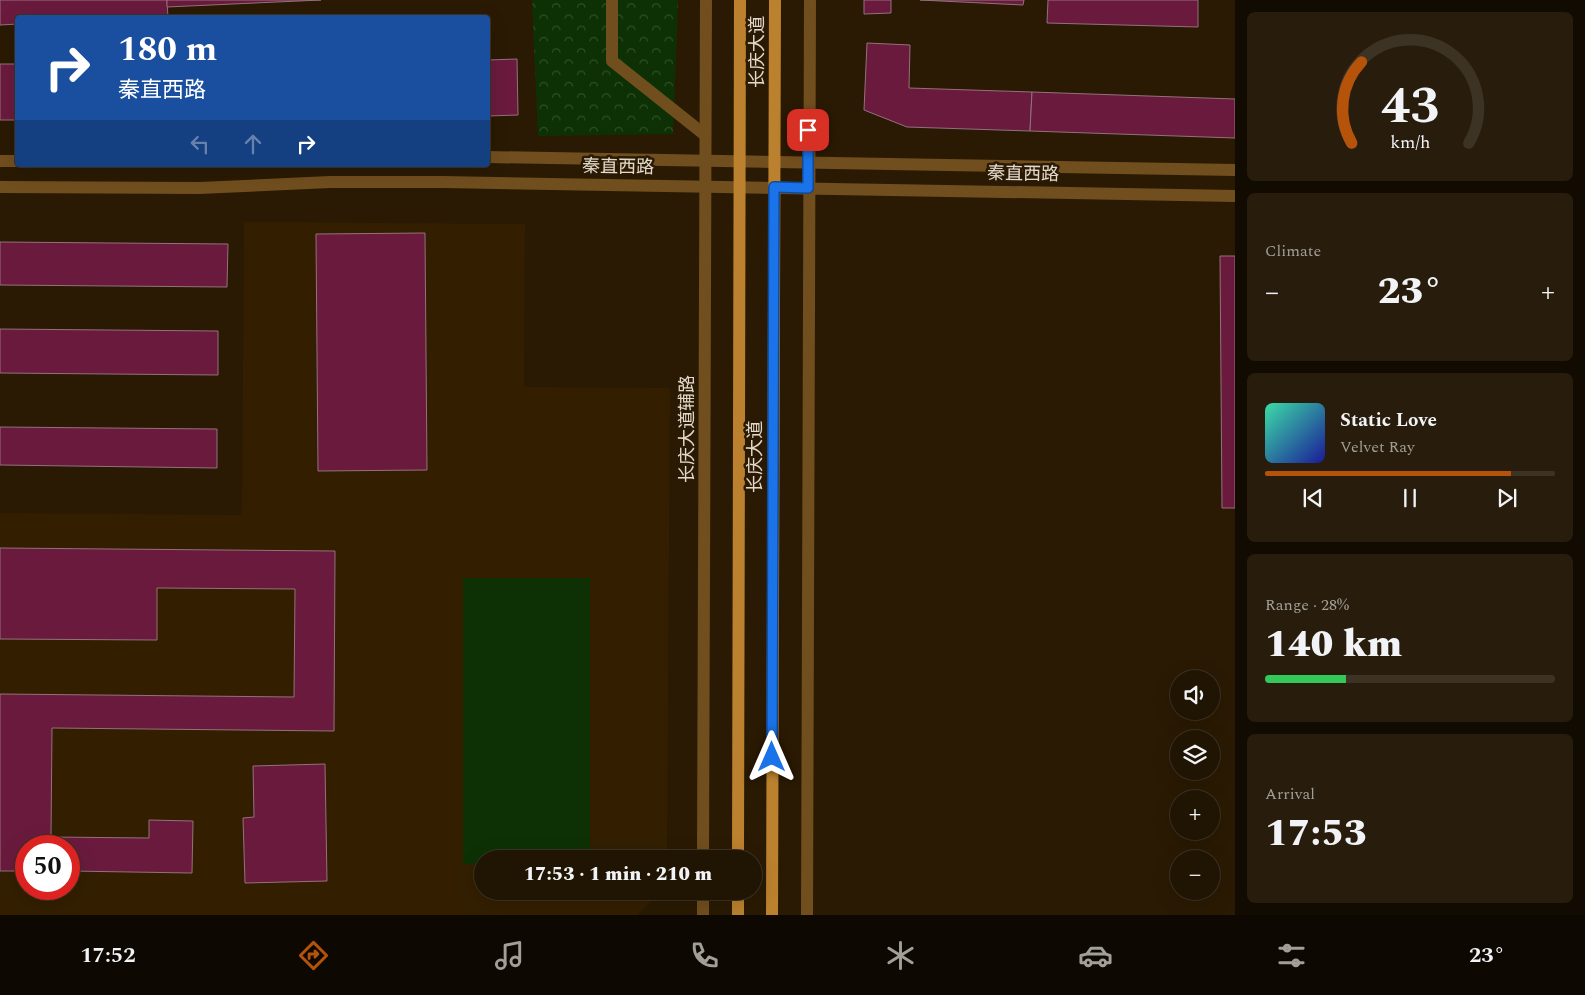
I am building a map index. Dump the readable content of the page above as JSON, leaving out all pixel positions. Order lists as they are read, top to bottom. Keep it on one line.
{"streets":{"main road":["长庆大道"],"street":["秦直西路","长庆大道辅路"]},"crossings":[["长庆大道","秦直西路"],["秦直西路","长庆大道辅路"]],"page":{"turn":["180 m","秦直西路"],"tile":["Climate",["Range · 28%","140 km"],["Arrival","17:53"]],"heat":["−","23°","+"],"song":["Static Love","Velvet Ray"],"map_buttons":["+","−"],"limit":"50","trip":"17:53 · 1 min · 210 m","tabs":["17:52","23°"],"gauge":["43","km/h"]}}
